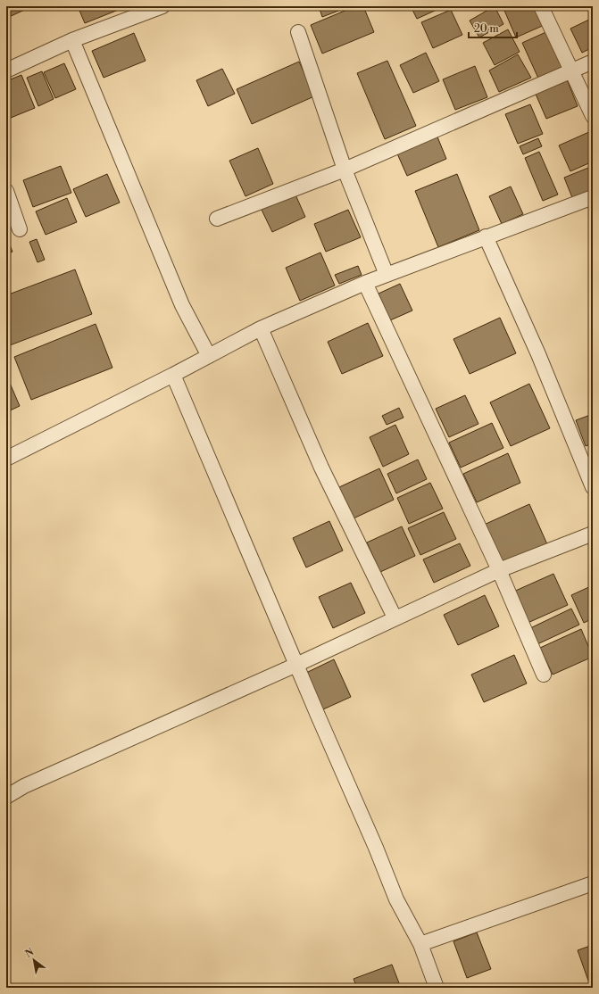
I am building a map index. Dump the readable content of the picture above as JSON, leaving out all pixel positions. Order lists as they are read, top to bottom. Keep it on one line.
{"scale_bar":"20 m","north":"top left"}
